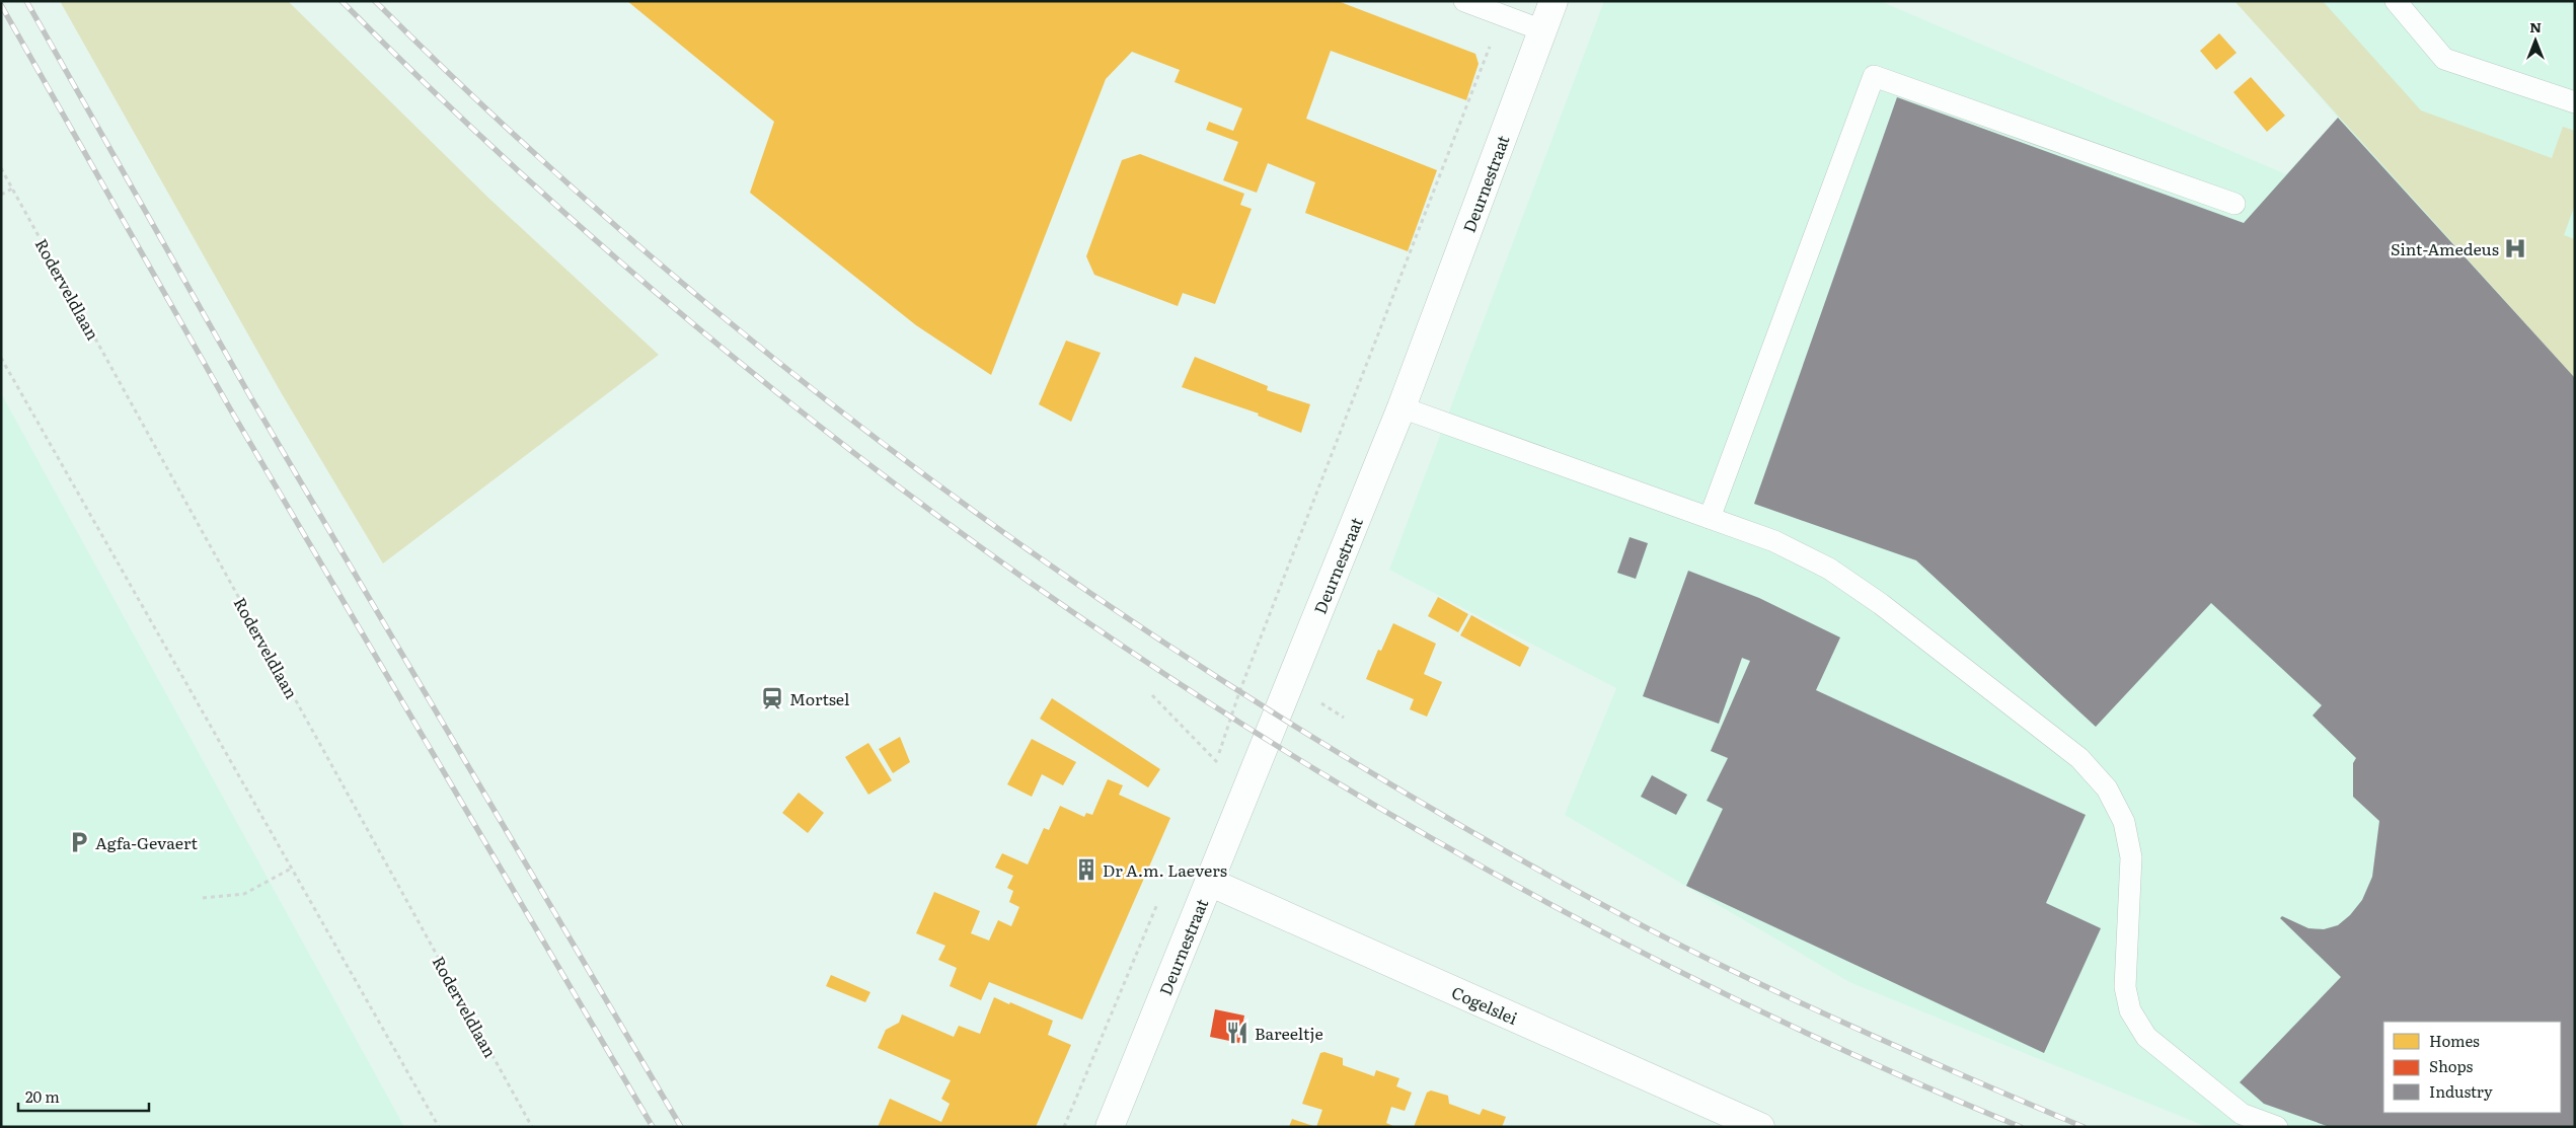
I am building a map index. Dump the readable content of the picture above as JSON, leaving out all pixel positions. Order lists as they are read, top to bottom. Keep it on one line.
{"streets":{"street":["Deurnestraat","Cogelslei"],"path":["Roderveldlaan"]},"crossings":[["Deurnestraat","Cogelslei"]],"places":{"hospital":["Sint-Amedeus"],"station":["Mortsel"],"parking":["Agfa-Gevaert"],"building":["Dr A.m. Laevers"],"restaurant":["Bareeltje"]},"legend":["Homes","Shops","Industry"],"scale_bar":"20 m","north":"top"}
